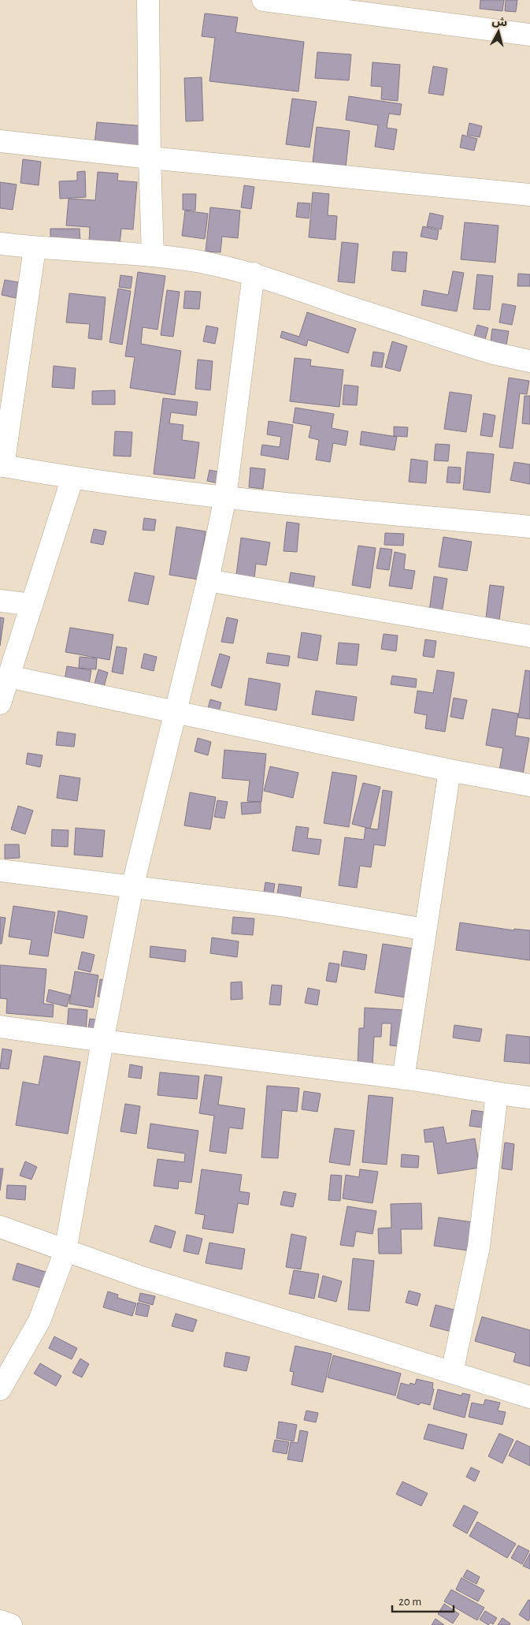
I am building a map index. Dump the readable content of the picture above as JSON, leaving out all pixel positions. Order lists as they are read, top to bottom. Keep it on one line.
{"scale_bar":"20 m","north":"top"}
